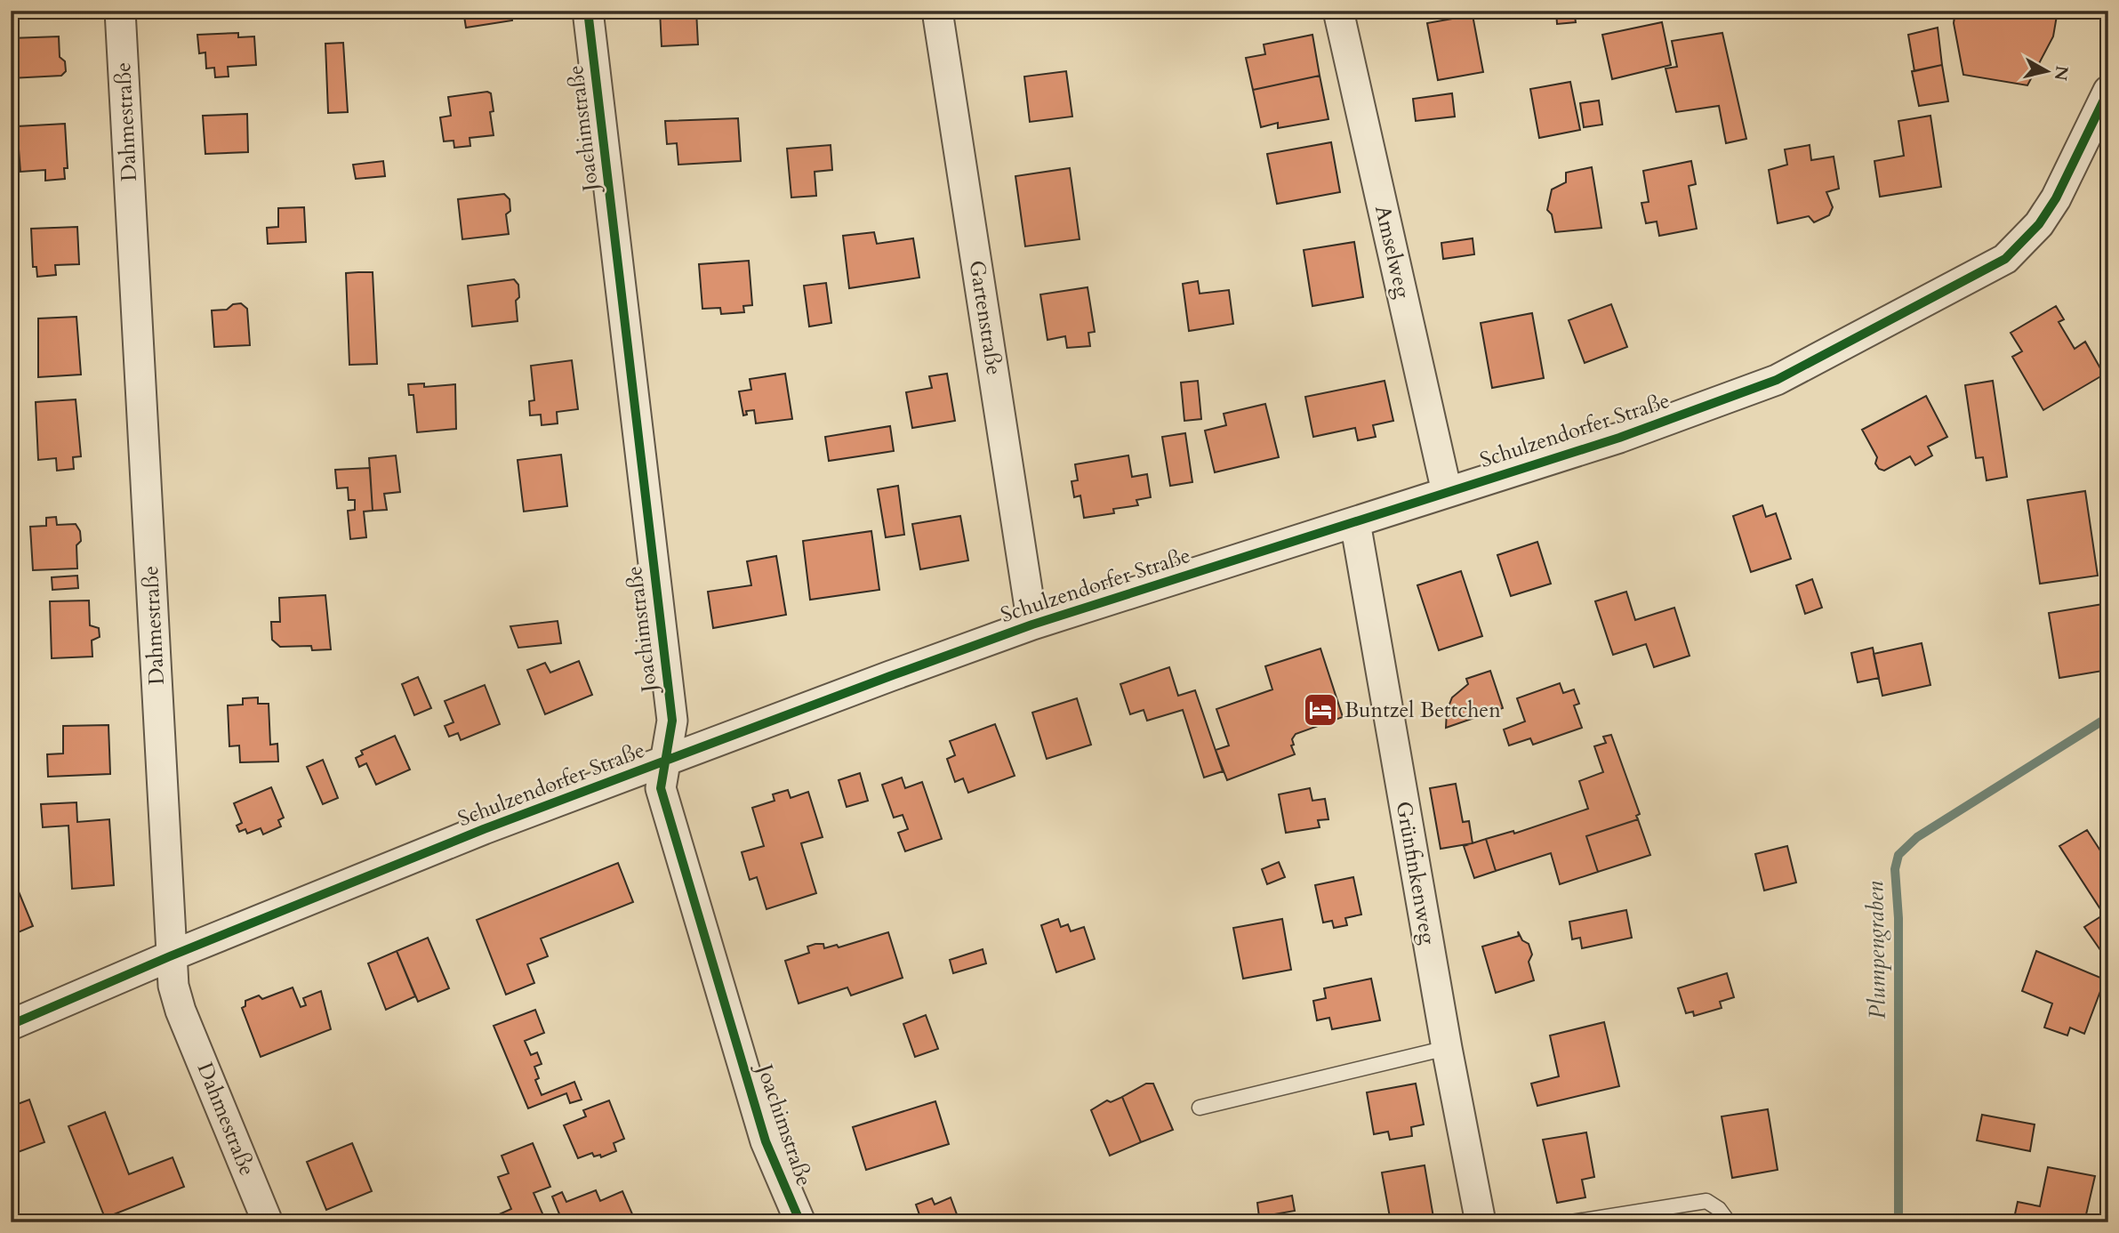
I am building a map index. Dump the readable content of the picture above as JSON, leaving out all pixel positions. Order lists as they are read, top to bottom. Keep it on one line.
{"streets":{"street":["Dahmestraße","Joachimstraße","Amselweg","Gartenstraße","Schulzendorfer Straße","Grünfinkenweg"]},"crossings":[["Dahmestraße","Schulzendorfer Straße"],["Joachimstraße","Schulzendorfer Straße"],["Amselweg","Schulzendorfer Straße"],["Gartenstraße","Schulzendorfer Straße"],["Schulzendorfer Straße","Grünfinkenweg"]],"water":["Plumpengraben"],"places":{"hotel":["Buntzel Bettchen"]},"north":"right"}
